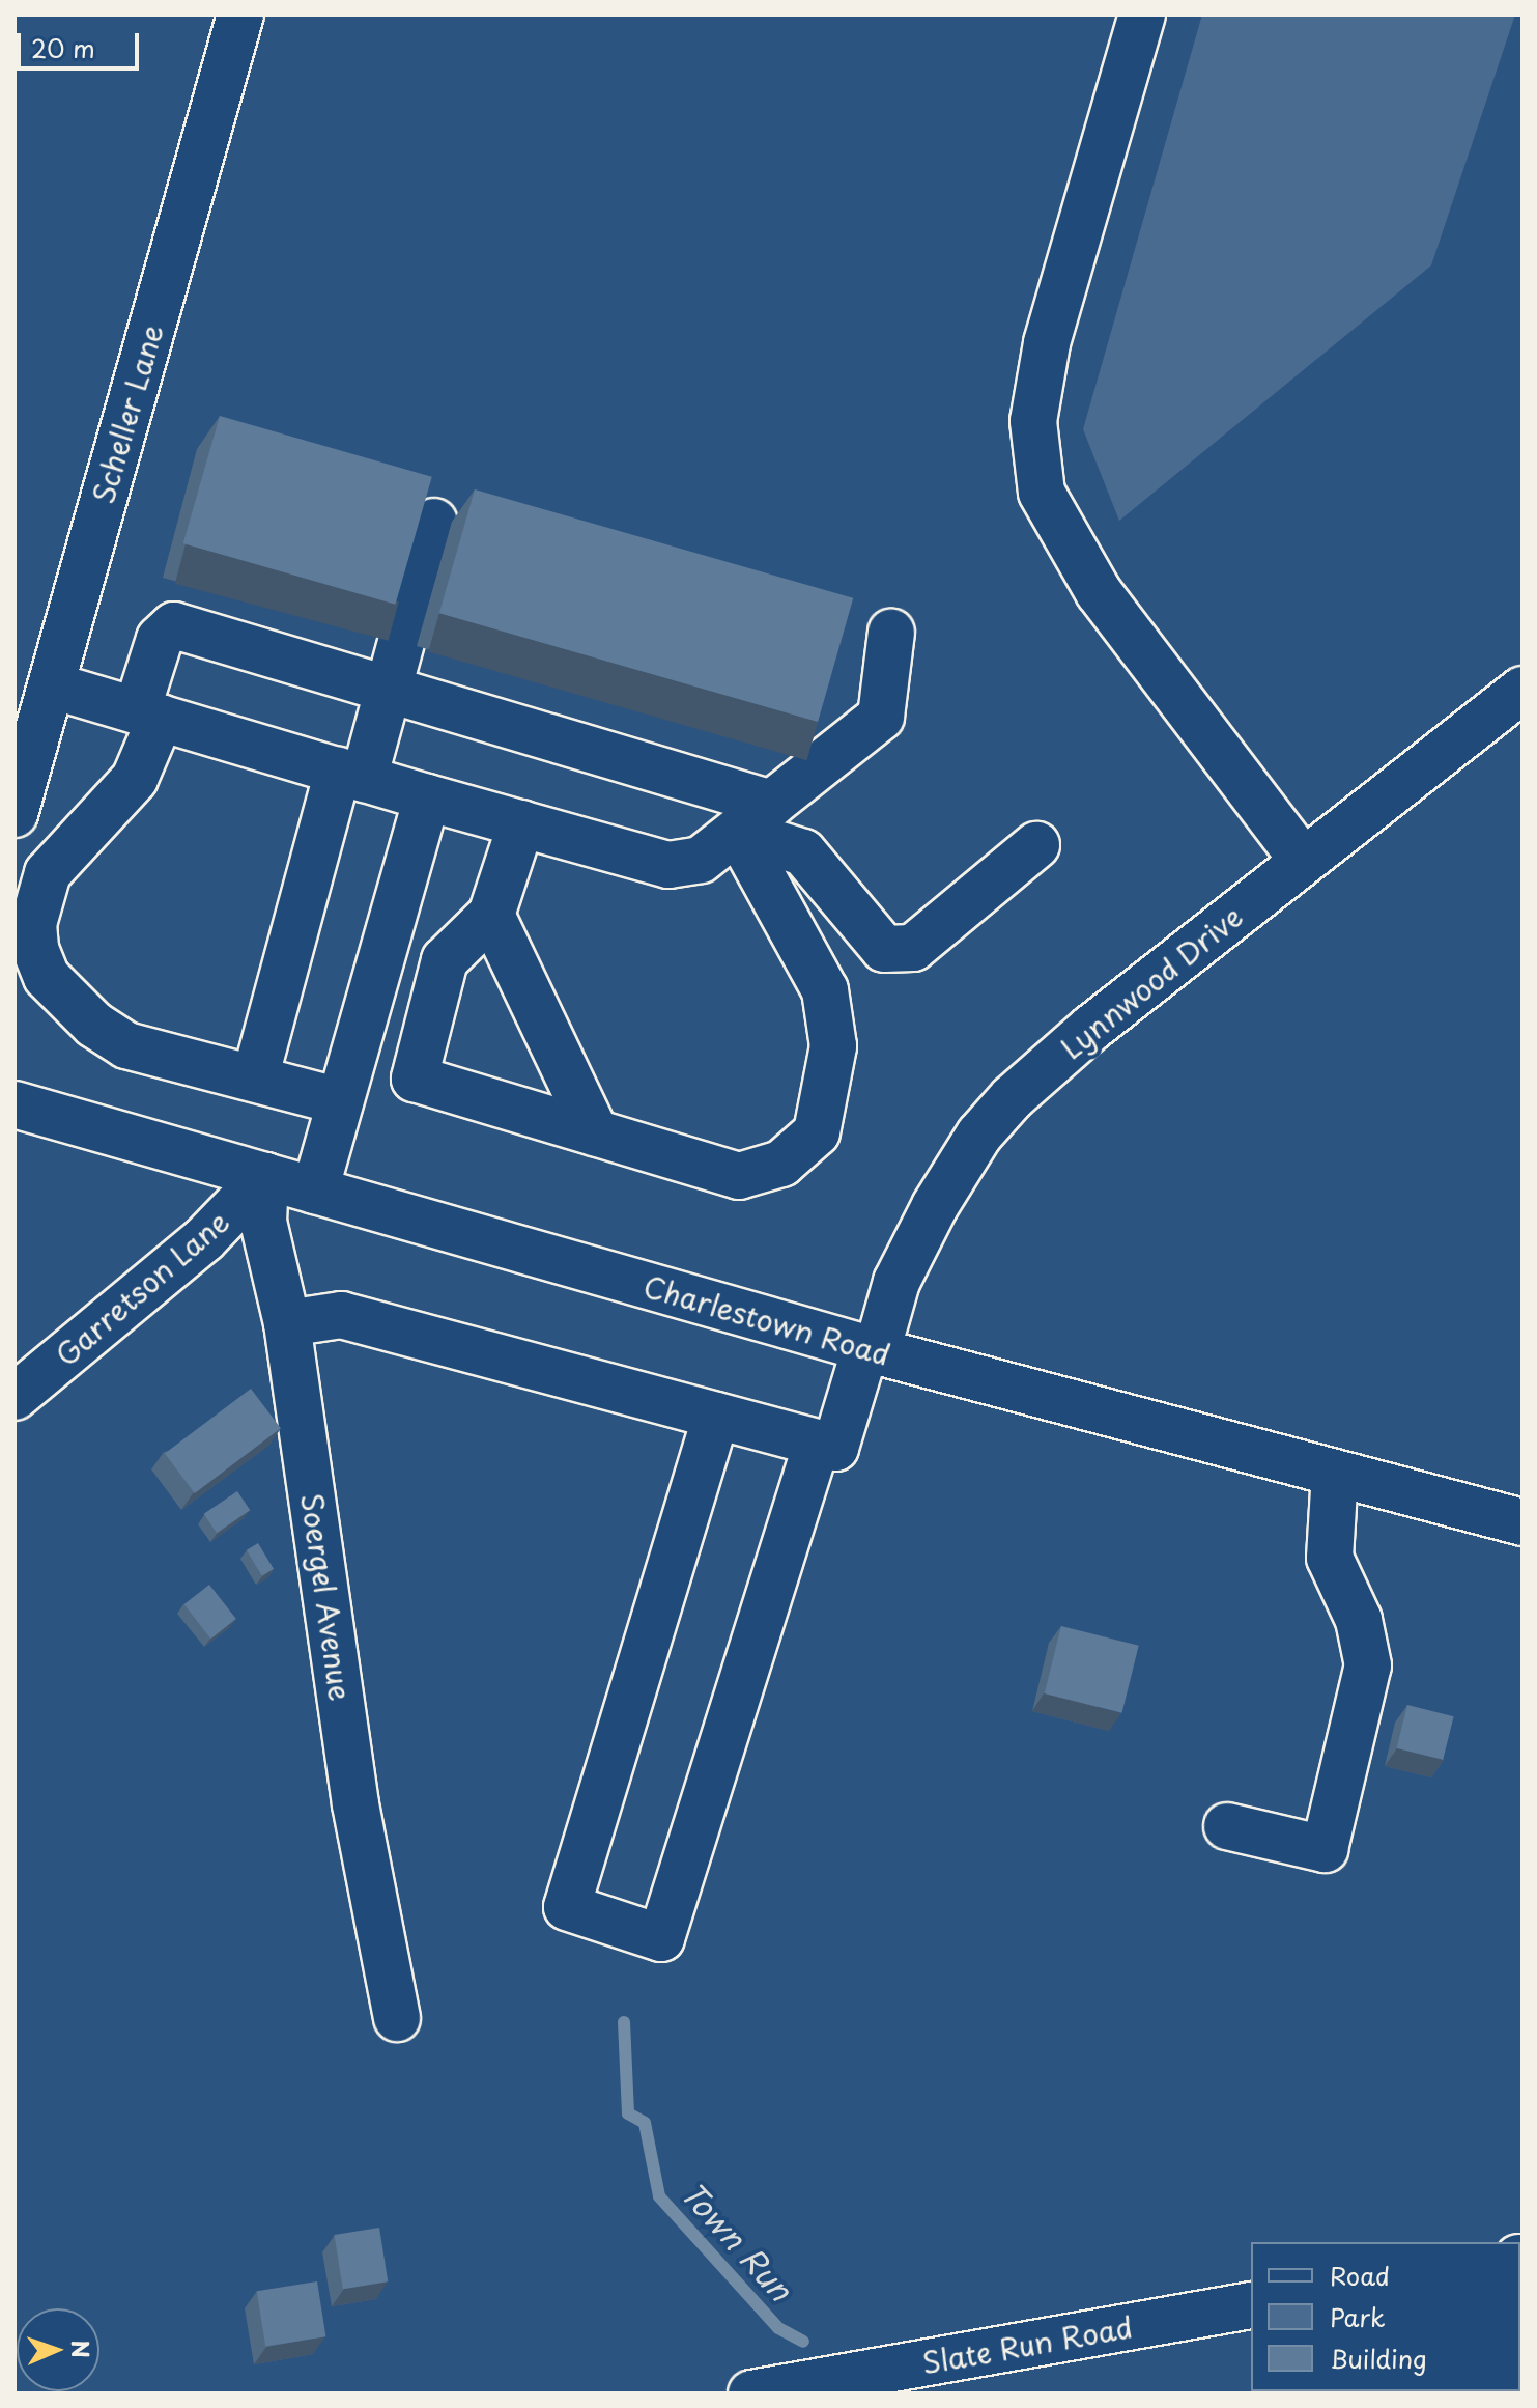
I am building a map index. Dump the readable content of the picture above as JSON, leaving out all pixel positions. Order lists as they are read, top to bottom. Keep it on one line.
{"streets":{"street":["Scheller Lane","Lynnwood Drive","Garretson Lane","Charlestown Road","Soergel Avenue","Slate Run Road"]},"crossings":[["Lynnwood Drive","Charlestown Road"],["Garretson Lane","Charlestown Road"],["Garretson Lane","Soergel Avenue"],["Charlestown Road","Soergel Avenue"]],"water":["Town Run"],"legend":["Road","Park","Building"],"scale_bar":"20 m","north":"right"}
